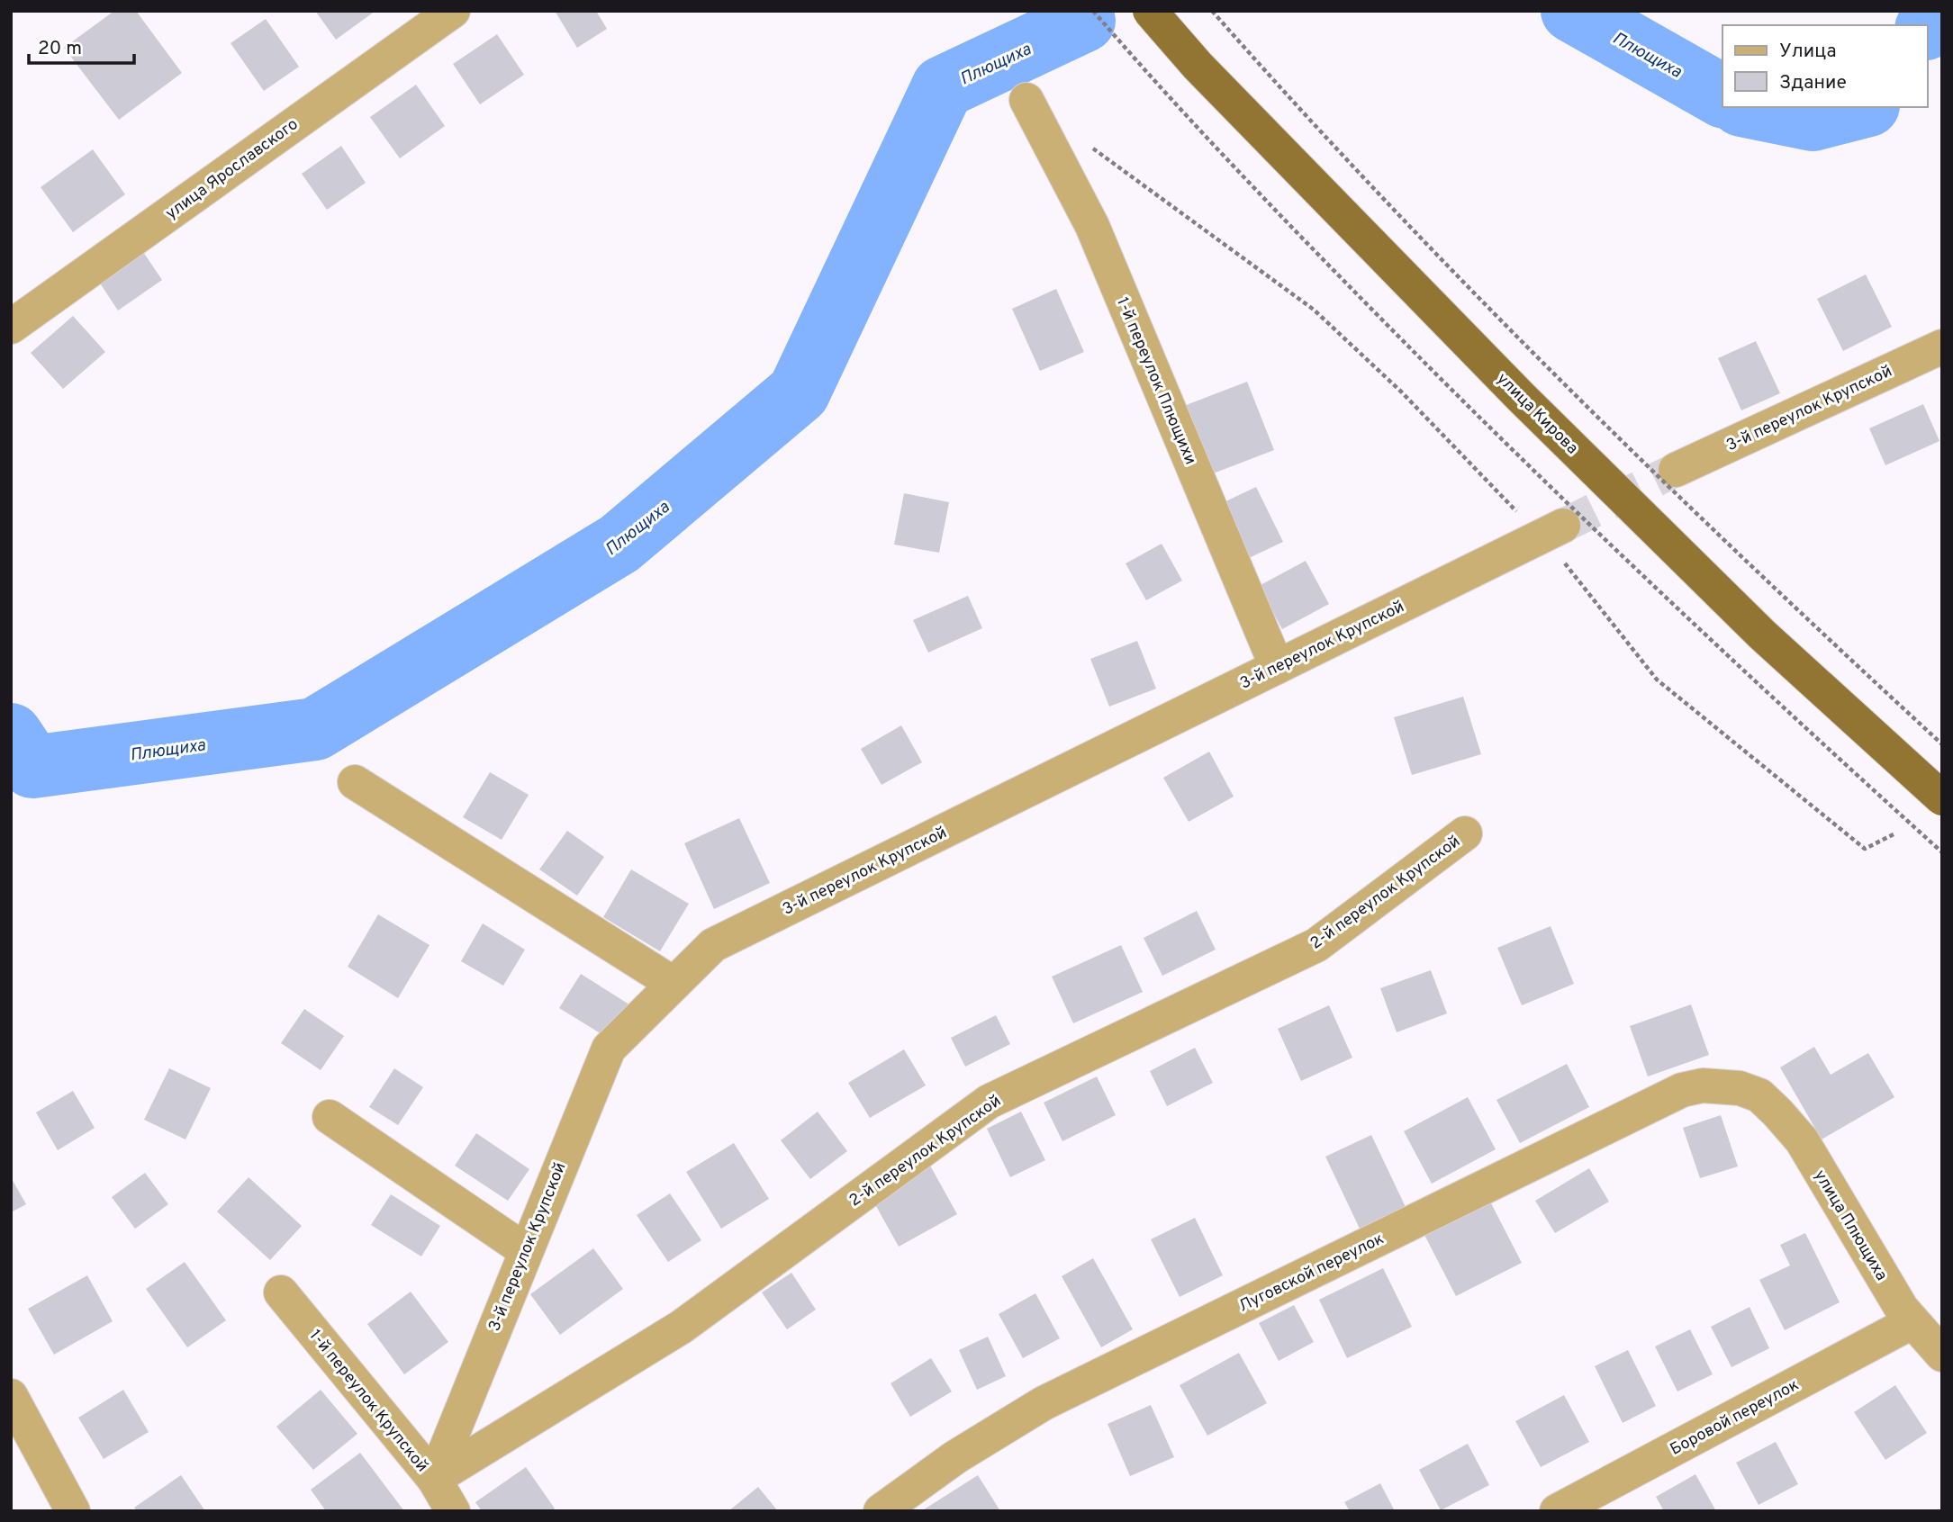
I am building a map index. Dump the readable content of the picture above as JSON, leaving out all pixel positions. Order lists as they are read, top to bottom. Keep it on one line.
{"streets":{"main road":["улица Кирова"],"street":["улица Ярославского","1-й переулок Плющихи","3-й переулок Крупской","2-й переулок Крупской","улица Плющиха","Луговской переулок","1-й переулок Крупской","Боровой переулок"]},"crossings":[["1-й переулок Плющихи","3-й переулок Крупской"],["3-й переулок Крупской","2-й переулок Крупской"],["3-й переулок Крупской","1-й переулок Крупской"],["2-й переулок Крупской","1-й переулок Крупской"],["улица Плющиха","Луговской переулок"],["улица Плющиха","Боровой переулок"]],"water":["Плющиха"],"legend":["Улица","Здание"],"scale_bar":"20 m"}
